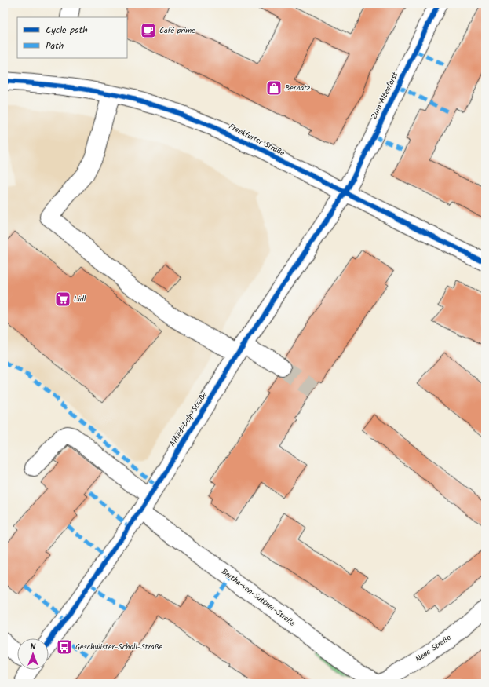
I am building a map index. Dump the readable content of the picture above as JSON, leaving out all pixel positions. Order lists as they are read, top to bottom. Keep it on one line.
{"streets":{"street":["Zum Altenforst","Frankfurter Straße","Alfred-Delp-Straße","Bertha-von-Suttner-Straße","Neue Straße"]},"crossings":[["Zum Altenforst","Frankfurter Straße"],["Zum Altenforst","Alfred-Delp-Straße"],["Frankfurter Straße","Alfred-Delp-Straße"],["Alfred-Delp-Straße","Bertha-von-Suttner-Straße"],["Bertha-von-Suttner-Straße","Neue Straße"]],"places":{"cafe":["Café prime"],"shop":["Bernatz"],"supermarket":["Lidl"],"bus stop":["Geschwister-Scholl-Straße"]},"legend":["Cycle path","Path"],"north":"top"}
